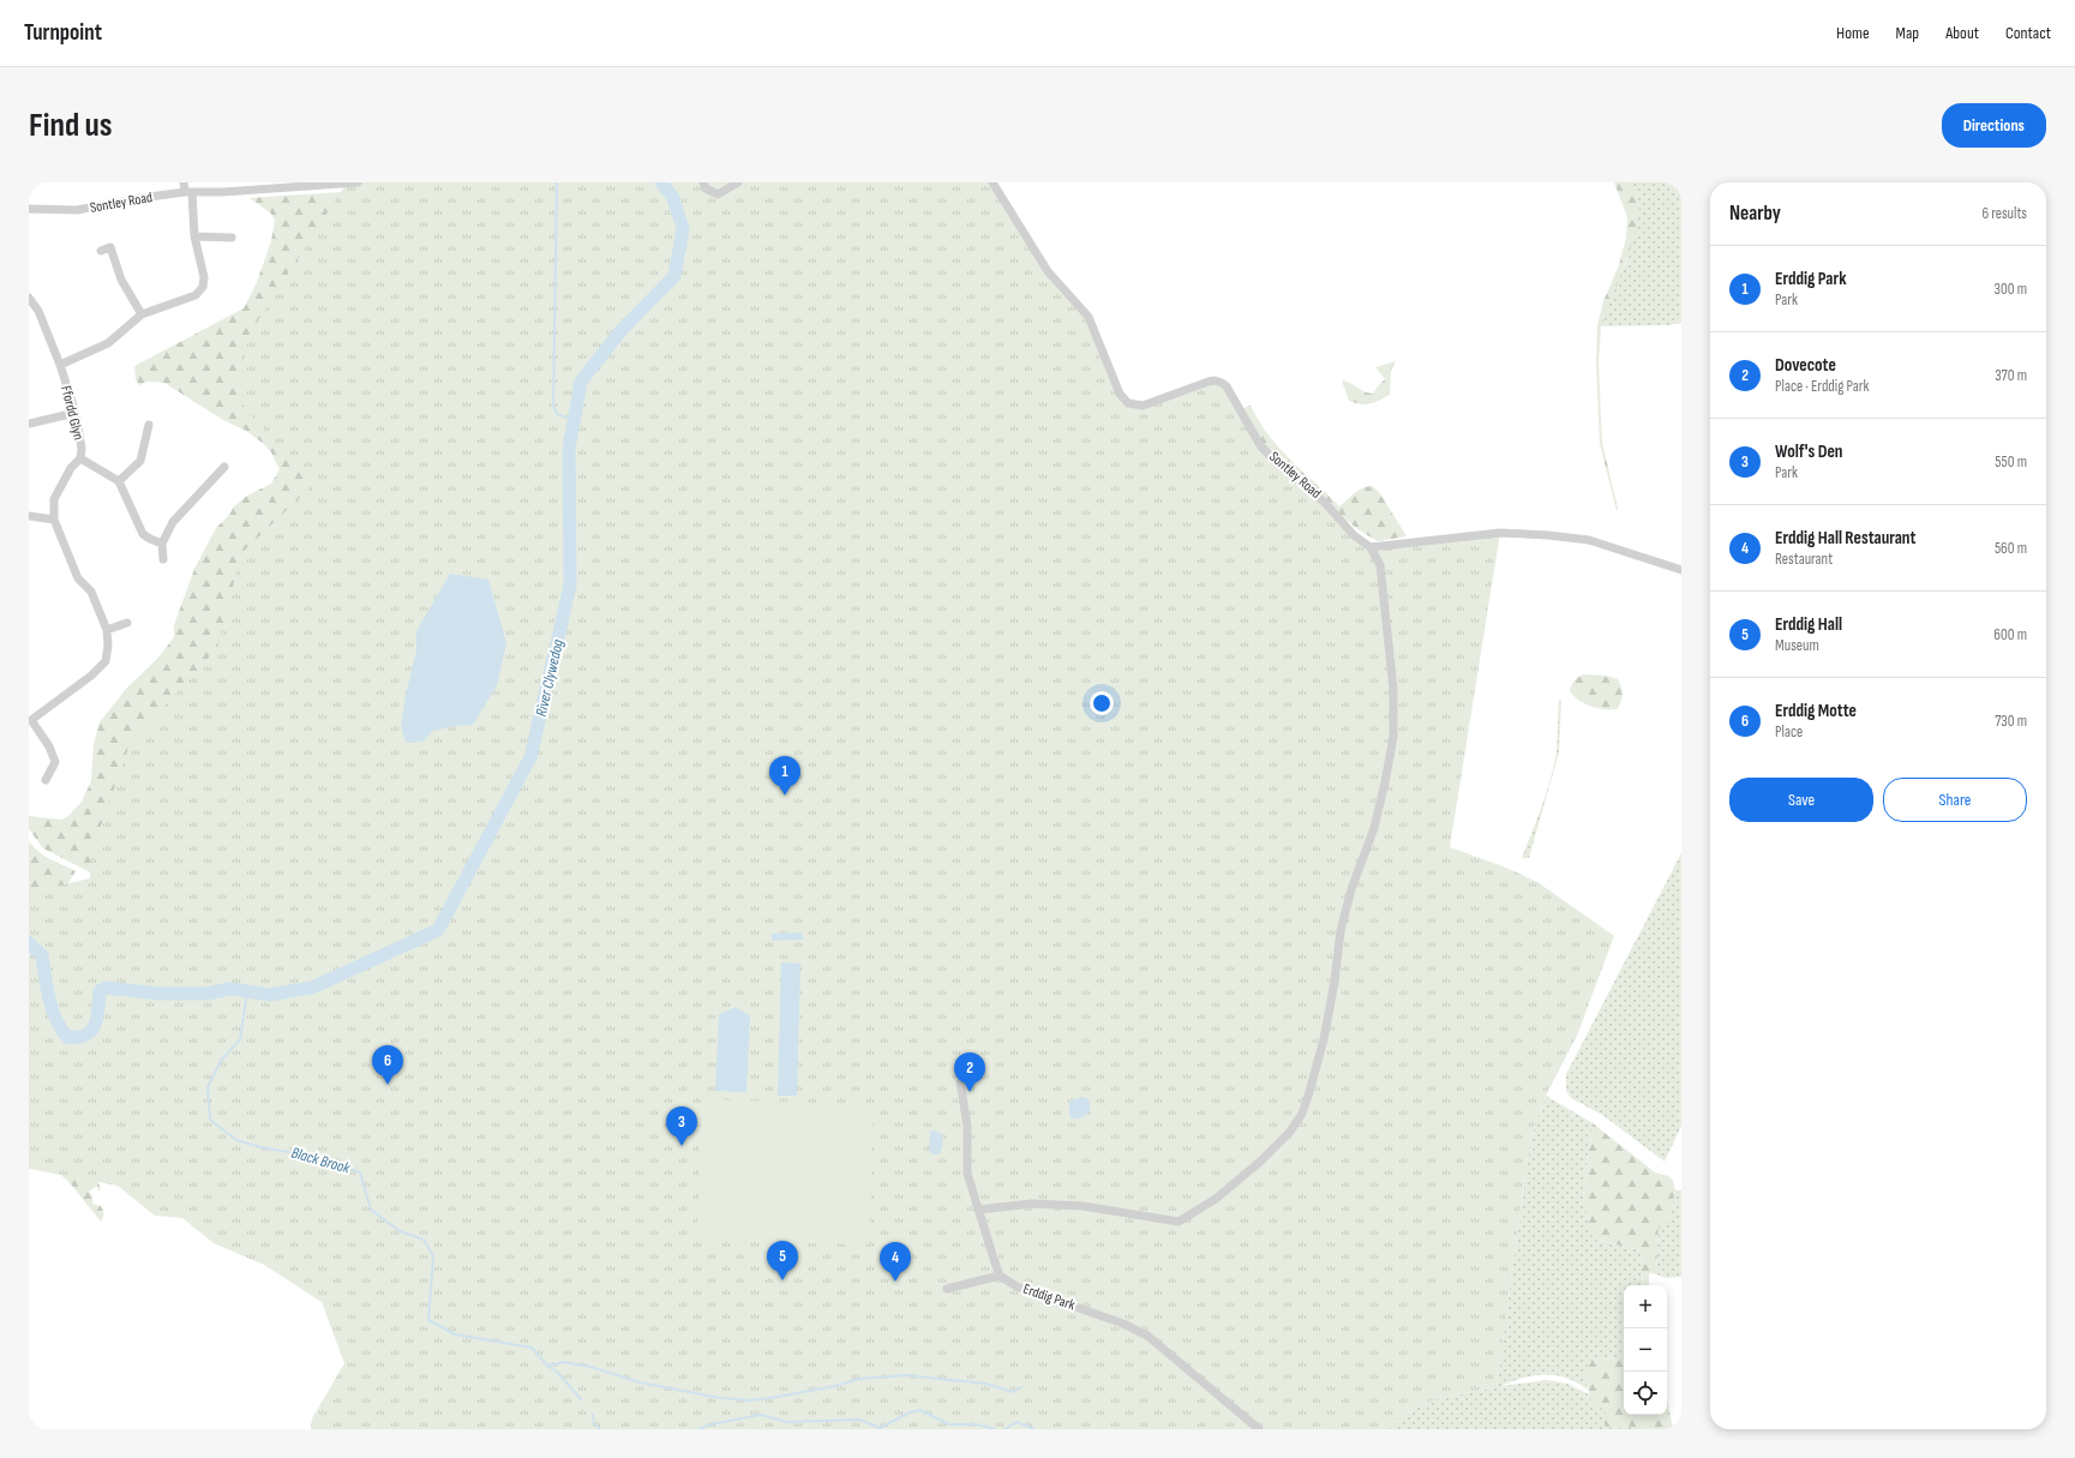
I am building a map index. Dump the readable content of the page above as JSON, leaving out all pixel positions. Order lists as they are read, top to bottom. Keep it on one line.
{"streets":{"street":["Sontley Road","Ffordd Glyn","Erddig Park"]},"water":["River Clywedog","Black Brook"],"page":{"header":"Turnpoint","nav":["Home","Map","About","Contact"],"buttons":["Directions",["Save","Share"]],"title":"Find us","heading":["Nearby","6 results"],"list":[{"mark":"1","name":"Erddig Park","note":"Park","value":"300 m"},{"mark":"2","name":"Dovecote","note":"Place · Erddig Park","value":"370 m"},{"mark":"3","name":"Wolf's Den","note":"Park","value":"550 m"},{"mark":"4","name":"Erddig Hall Restaurant","note":"Restaurant","value":"560 m"},{"mark":"5","name":"Erddig Hall","note":"Museum","value":"600 m"},{"mark":"6","name":"Erddig Motte","note":"Place","value":"730 m"}],"pins":["1","6","2","3","5","4"],"map_buttons":["+","−"]}}
